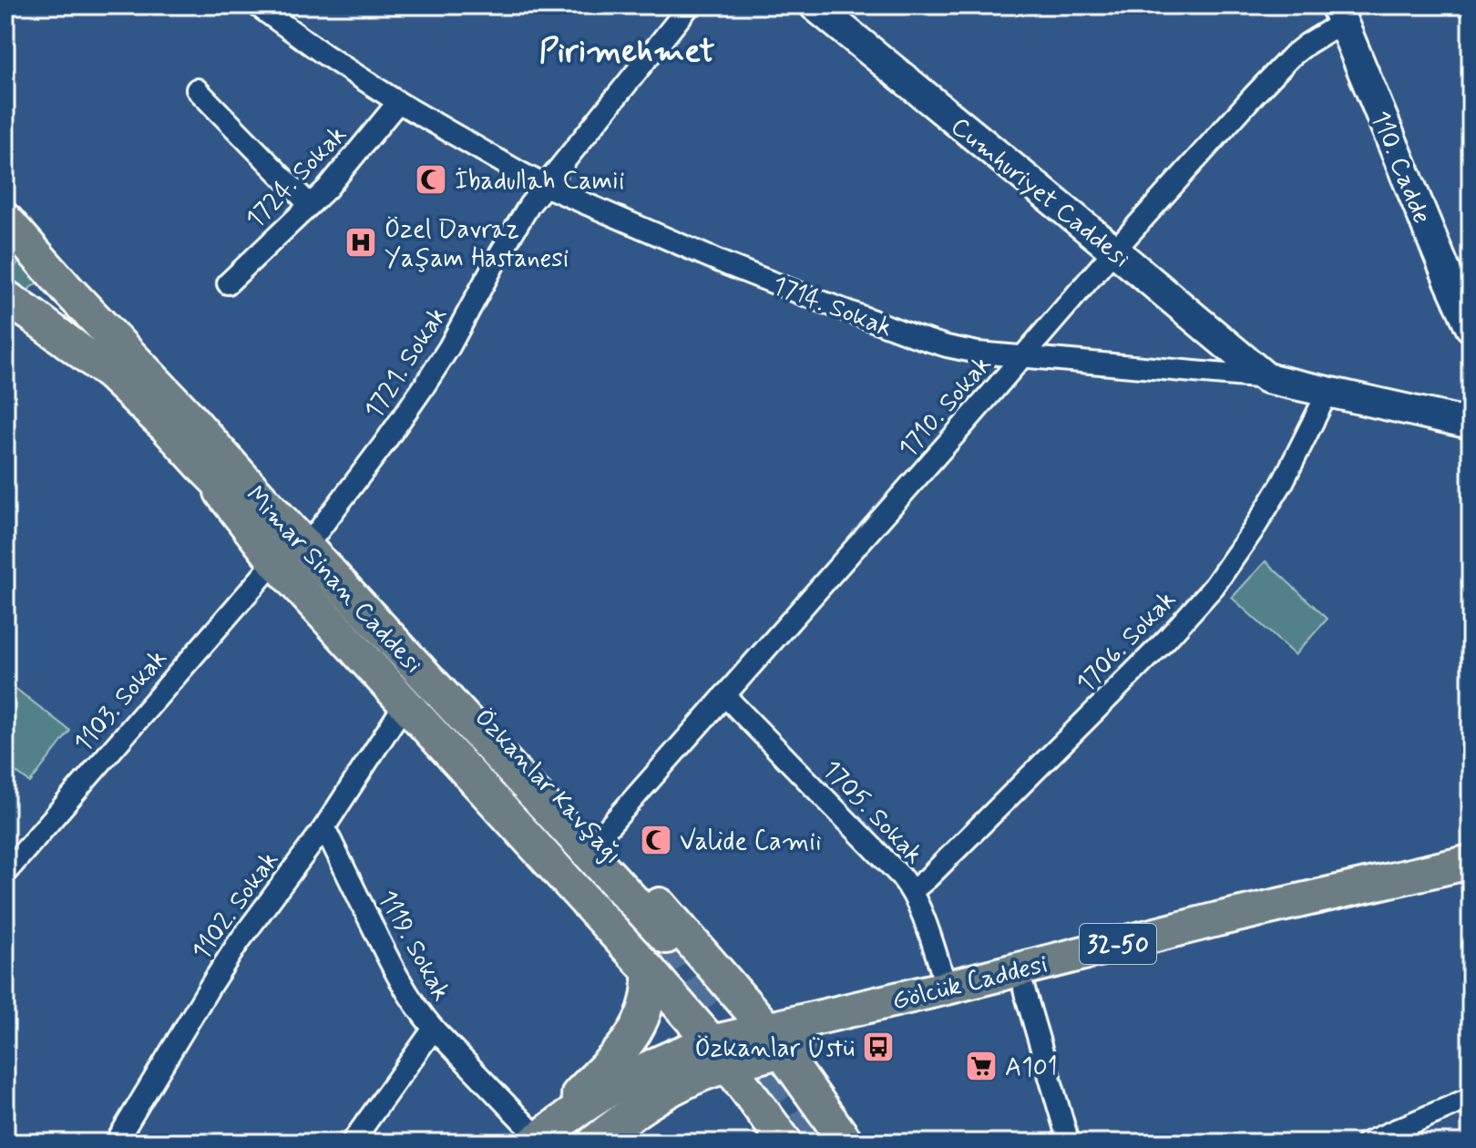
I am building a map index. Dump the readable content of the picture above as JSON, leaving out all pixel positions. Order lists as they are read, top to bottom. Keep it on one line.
{"streets":{"main road":["Mimar Sinan Caddesi","Özkanlar Kavşağı","32-50","Gölcük Caddesi"],"street":["110. Cadde","1724. Sokak","Cumhuriyet Caddesi","1714. Sokak","1721. Sokak","1710. Sokak","1706. Sokak","1103. Sokak","1705. Sokak","1102. Sokak","1119. Sokak"]},"crossings":[["110. Cadde","1710. Sokak"],["1724. Sokak","1714. Sokak"],["Cumhuriyet Caddesi","1714. Sokak"],["Cumhuriyet Caddesi","1710. Sokak"],["1714. Sokak","1721. Sokak"],["1714. Sokak","1710. Sokak"],["1714. Sokak","1706. Sokak"],["1721. Sokak","Özkanlar Kavşağı"],["1710. Sokak","Özkanlar Kavşağı"],["1710. Sokak","1705. Sokak"],["Mimar Sinan Caddesi","Özkanlar Kavşağı"],["1706. Sokak","1705. Sokak"],["1103. Sokak","Özkanlar Kavşağı"],["Özkanlar Kavşağı","1102. Sokak"],["Özkanlar Kavşağı","32-50"],["Özkanlar Kavşağı","Gölcük Caddesi"],["1705. Sokak","Gölcük Caddesi"],["1102. Sokak","1119. Sokak"],["32-50","1119. Sokak"],["32-50","Gölcük Caddesi"]],"districts":["Pirimehmet"],"places":{"mosque":["İbadullah Camii","Valide Camii"],"hospital":["Özel Davraz Yaşam Hastanesi"],"bus stop":["Özkanlar Üstü"],"supermarket":["A101"]}}
